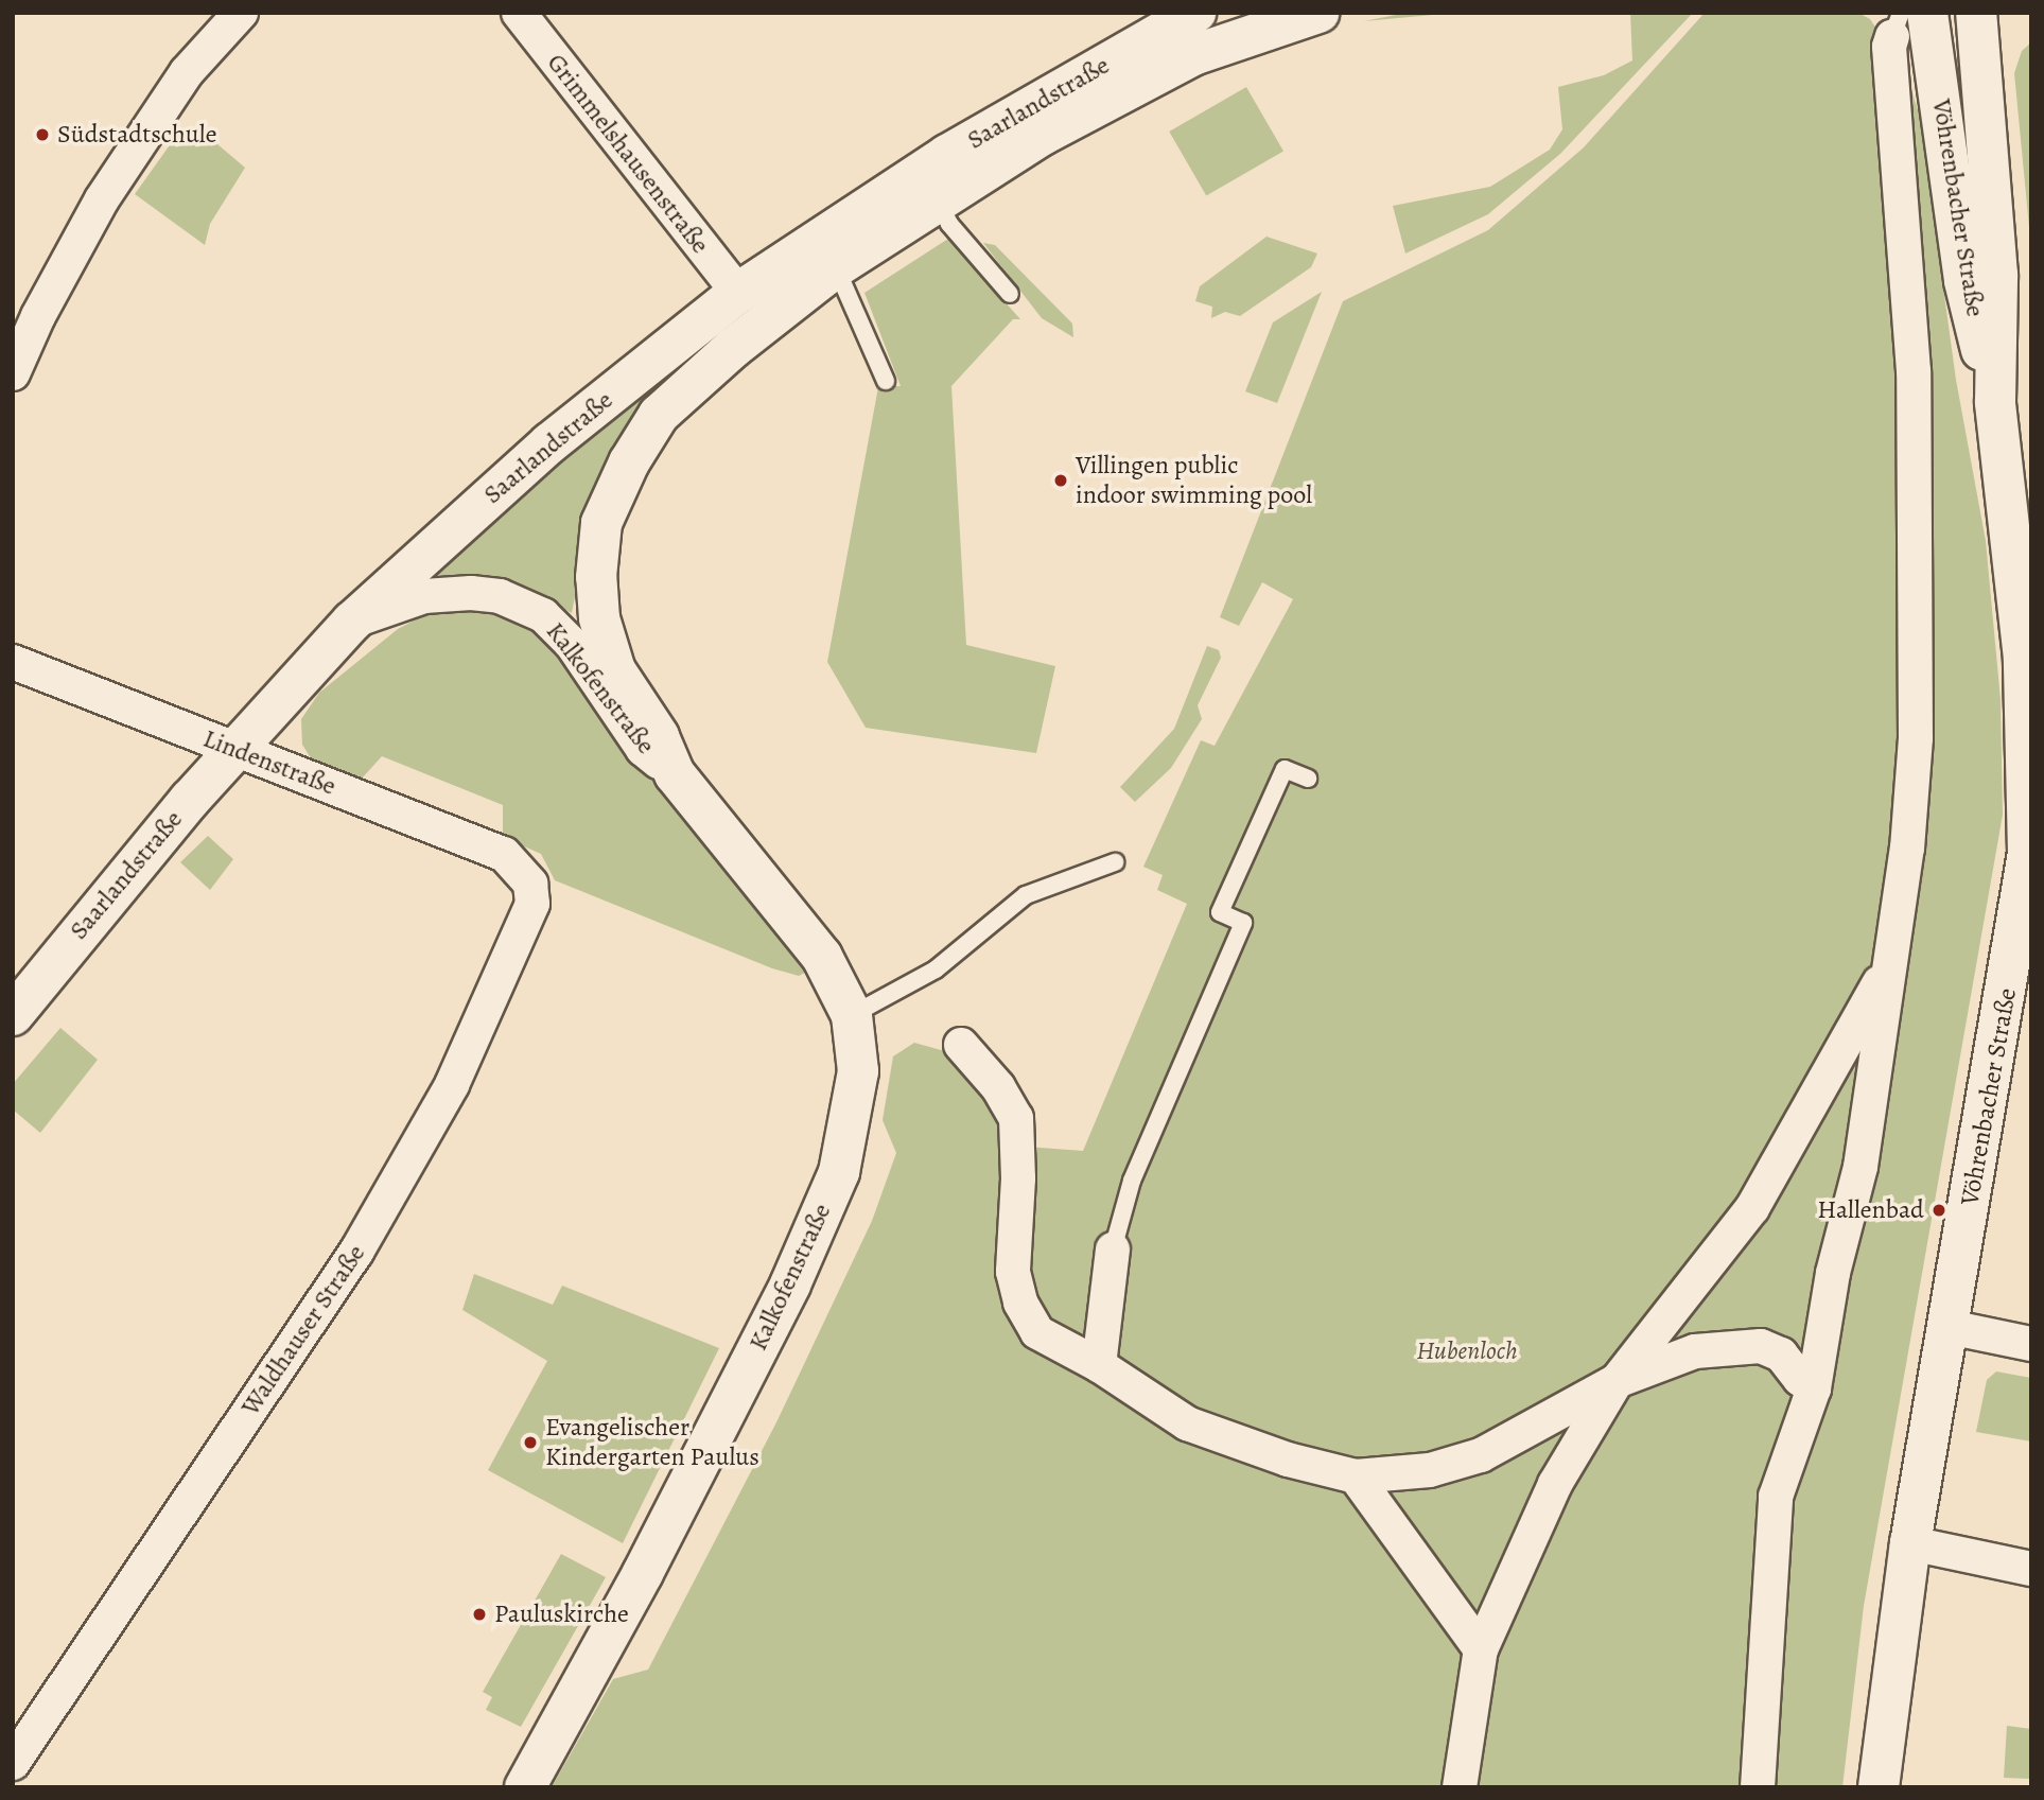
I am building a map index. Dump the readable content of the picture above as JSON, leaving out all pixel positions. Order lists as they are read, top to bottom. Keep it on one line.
{"streets":{"street":["Saarlandstraße","Grimmelshausenstraße","Vöhrenbacher Straße","Kalkofenstraße","Lindenstraße","Waldhauser Straße"]},"crossings":[["Saarlandstraße","Grimmelshausenstraße"],["Saarlandstraße","Kalkofenstraße"],["Saarlandstraße","Lindenstraße"],["Lindenstraße","Waldhauser Straße"]],"parks":["Hubenloch"],"places":["Südstadtschule","Villingen public indoor swimming pool","Hallenbad","Evangelischer Kindergarten Paulus","Pauluskirche"]}
